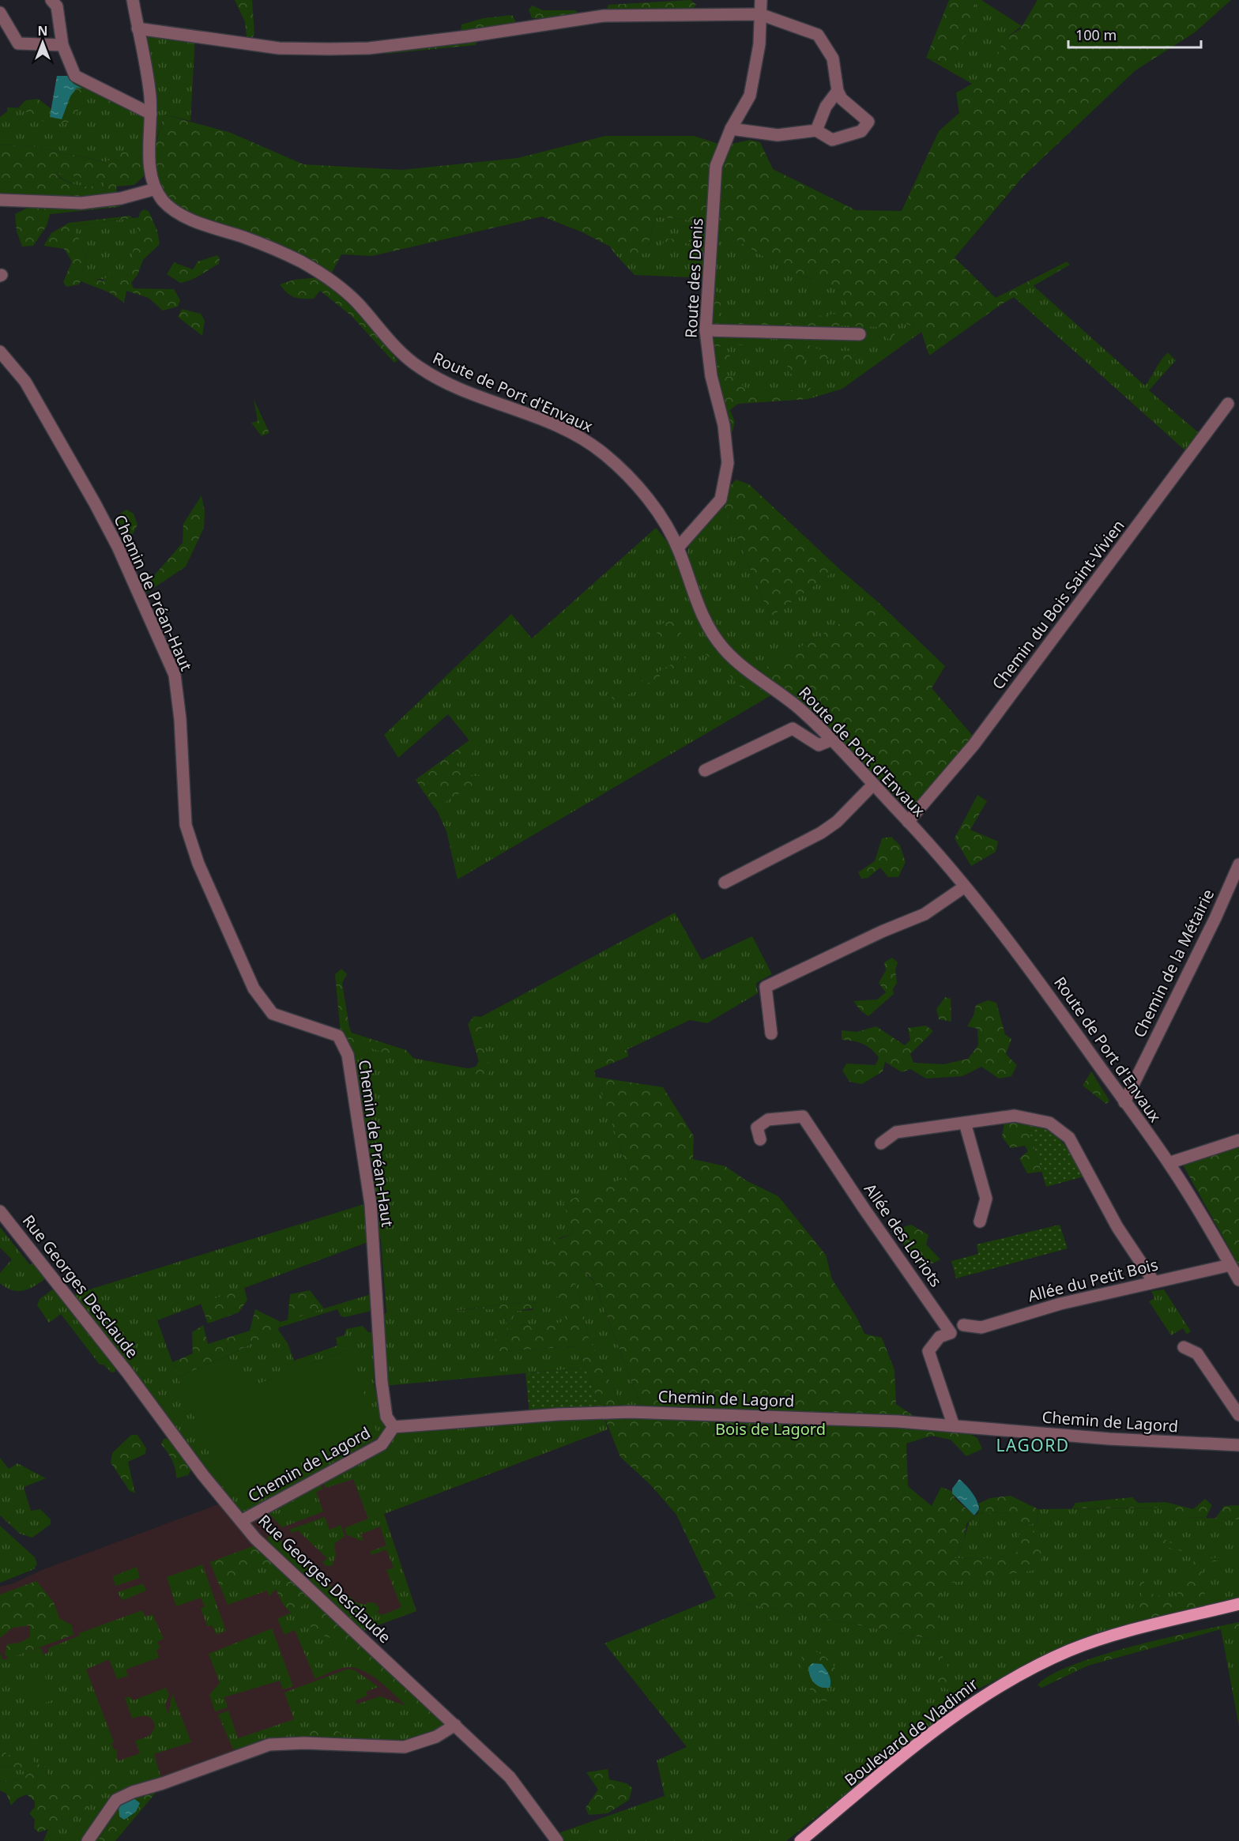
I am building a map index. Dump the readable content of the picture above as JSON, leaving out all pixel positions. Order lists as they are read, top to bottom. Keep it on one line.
{"streets":{"main road":["Boulevard de Vladimir"],"street":["Route des Denis","Route de Port d'Envaux","Chemin de Préan-Haut","Chemin du Bois Saint-Vivien","Chemin de la Métairie","Allée des Loriots","Allée du Petit Bois","Rue Georges Desclaude","Chemin de Lagord"]},"crossings":[["Route des Denis","Route de Port d'Envaux"],["Route de Port d'Envaux","Chemin du Bois Saint-Vivien"],["Route de Port d'Envaux","Chemin de la Métairie"],["Route de Port d'Envaux","Allée du Petit Bois"],["Chemin de Préan-Haut","Chemin de Lagord"],["Allée des Loriots","Chemin de Lagord"],["Rue Georges Desclaude","Chemin de Lagord"]],"districts":["LAGORD"],"parks":["Bois de Lagord"],"scale_bar":"100 m","north":"top"}
